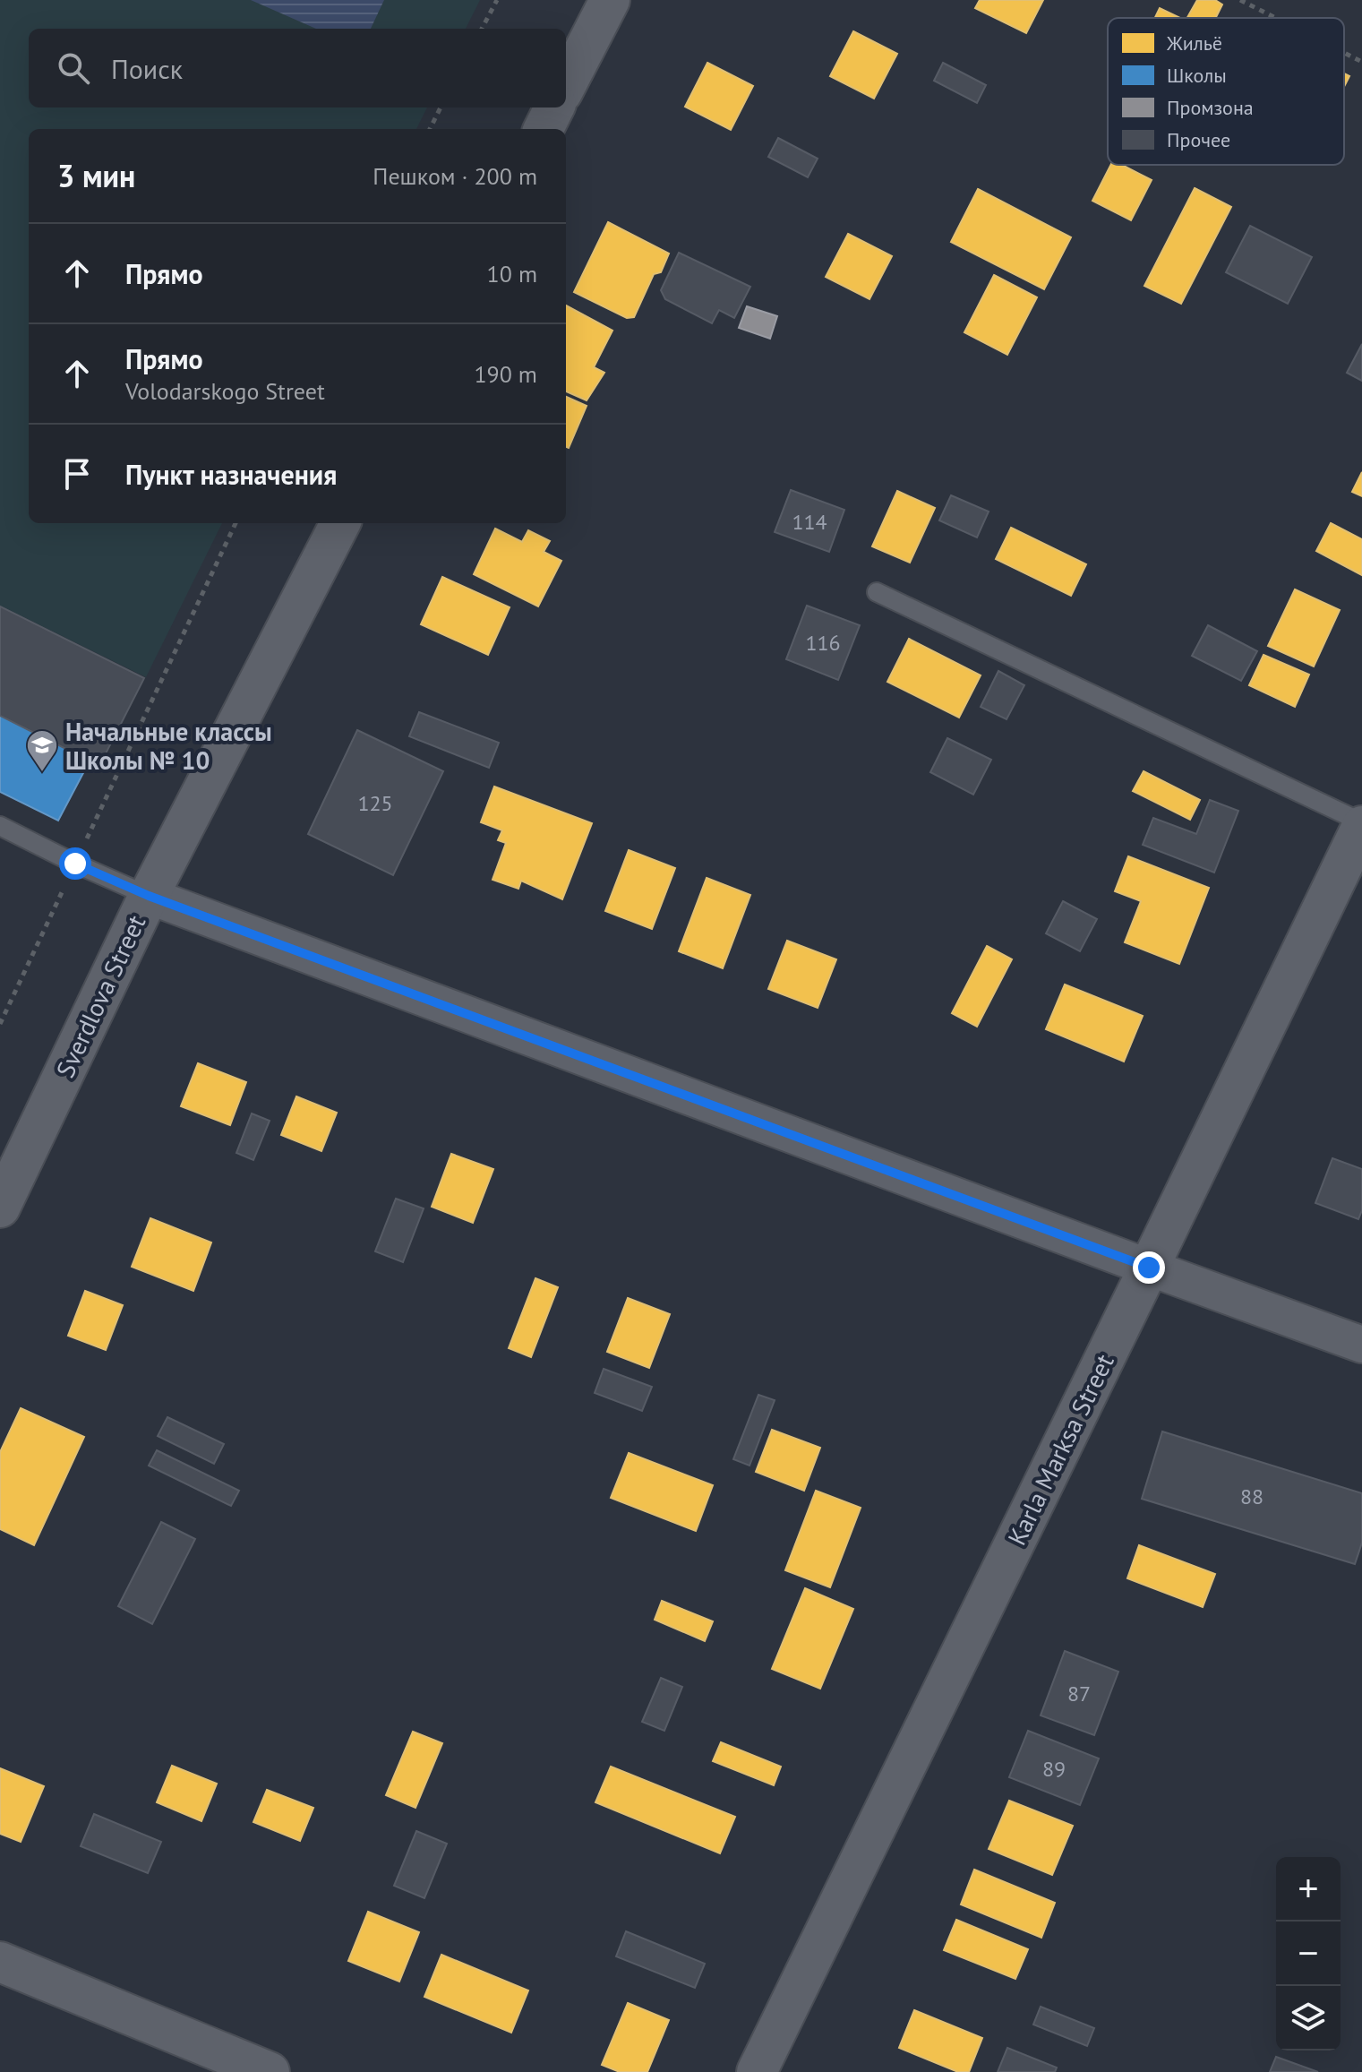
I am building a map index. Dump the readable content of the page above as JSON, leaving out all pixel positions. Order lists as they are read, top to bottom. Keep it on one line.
{"streets":{"street":["Sverdlova Street","Karla Marksa Street"]},"places":{"school or university":["Начальные классы Школы № 10"]},"house_numbers":["114","116","125","88","87","89"],"legend":["Жильё","Школы","Промзона","Прочее"],"page":{"search":"Поиск","heading":["3 мин","Пешком · 200 m"],"list":[["Прямо","10 m"],["Прямо","Volodarskogo Street","190 m"],"Пункт назначения"],"map_buttons":["+","−"]}}
